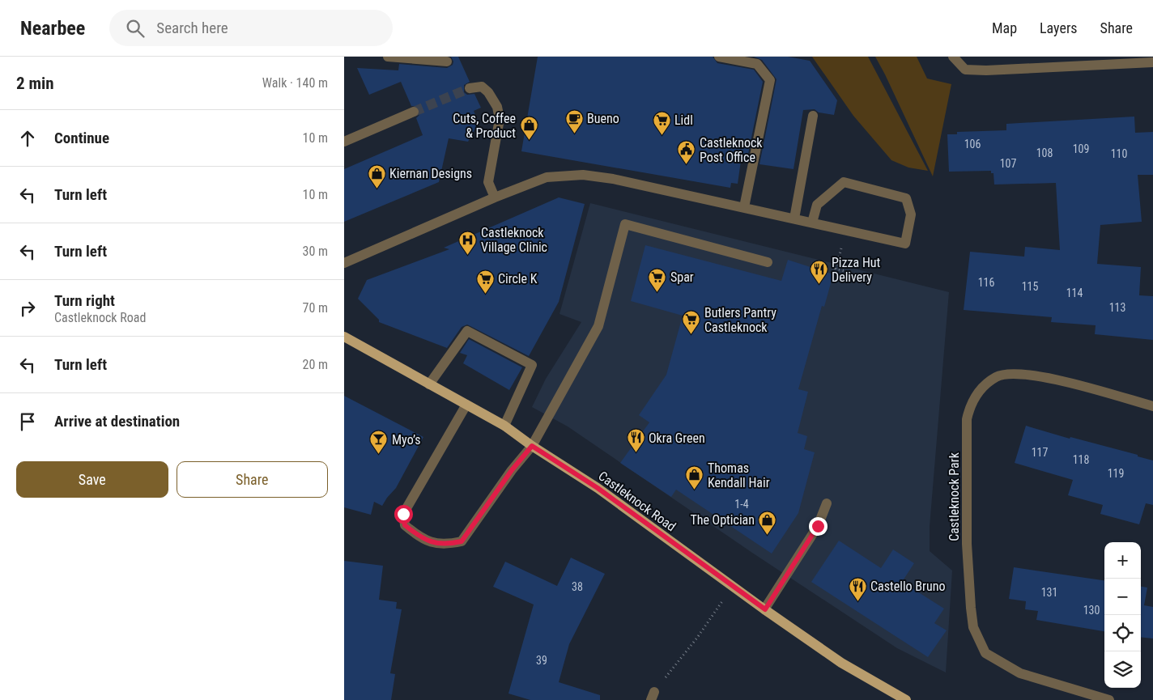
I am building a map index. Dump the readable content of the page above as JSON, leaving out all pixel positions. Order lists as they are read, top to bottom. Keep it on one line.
{"streets":{"main road":["Castleknock Road"],"street":["Castleknock Park"]},"places":{"cafe":["Bueno"],"supermarket":["Lidl","Spar","Circle K","Butlers Pantry Castleknock"],"shop":["Cuts, Coffee & Product","Kiernan Designs","Thomas Kendall Hair","The Optician"],"public building":["Castleknock Post Office"],"hospital":["Castleknock Village Clinic"],"restaurant":["Pizza Hut Delivery","Okra Green","Castello Bruno"],"bar":["Myo’s"]},"house_numbers":["106","109","108","110","107","116","115","114","113","117","118","119","1-4","38","131","130","39"],"page":{"header":"Nearbee","search":"Search here","nav":["Map","Layers","Share"],"heading":["2 min","Walk · 140 m"],"list":[["Continue","10 m"],["Turn left","10 m"],["Turn left","30 m"],["Turn right","Castleknock Road","70 m"],["Turn left","20 m"],"Arrive at destination"],"buttons":["Save","Share"],"map_buttons":["+","−"]}}
